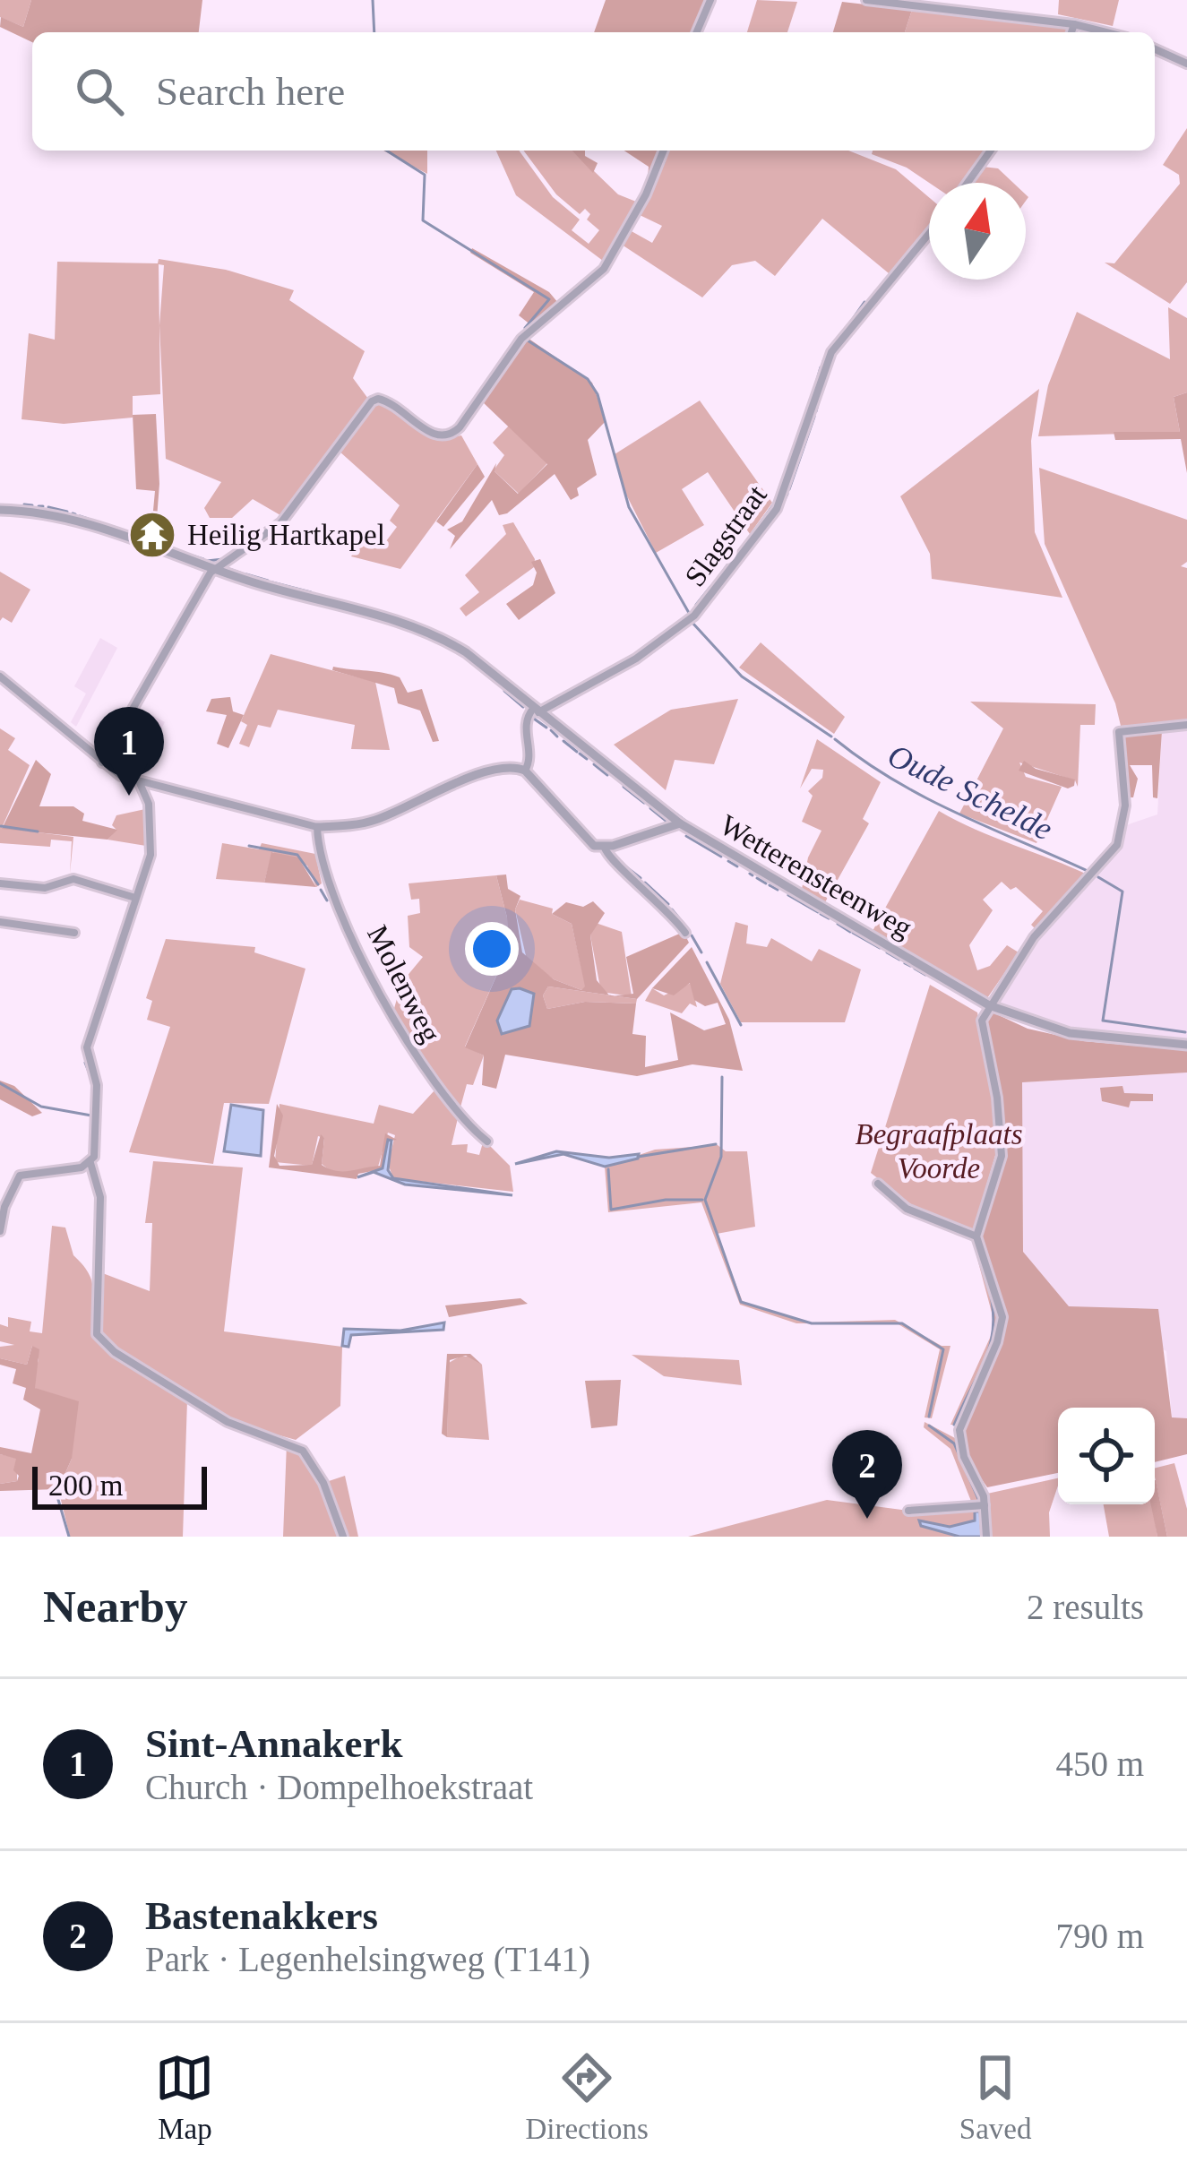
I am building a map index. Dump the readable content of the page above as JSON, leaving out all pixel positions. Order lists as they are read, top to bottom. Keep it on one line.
{"streets":{"street":["Slagstraat","Wetterensteenweg","Molenweg"]},"water":["Oude Schelde"],"parks":["Begraafplaats Voorde"],"places":{"temple":["Heilig Hartkapel"]},"scale_bar":"200 m","north":"top","page":{"search":"Search here","pins":["1","2"],"scale":"200 m","heading":["Nearby","2 results"],"list":[{"mark":"1","name":"Sint-Annakerk","note":"Church · Dompelhoekstraat","value":"450 m"},{"mark":"2","name":"Bastenakkers","note":"Park · Legenhelsingweg (T141)","value":"790 m"}],"nav":["Map","Directions","Saved"]}}
